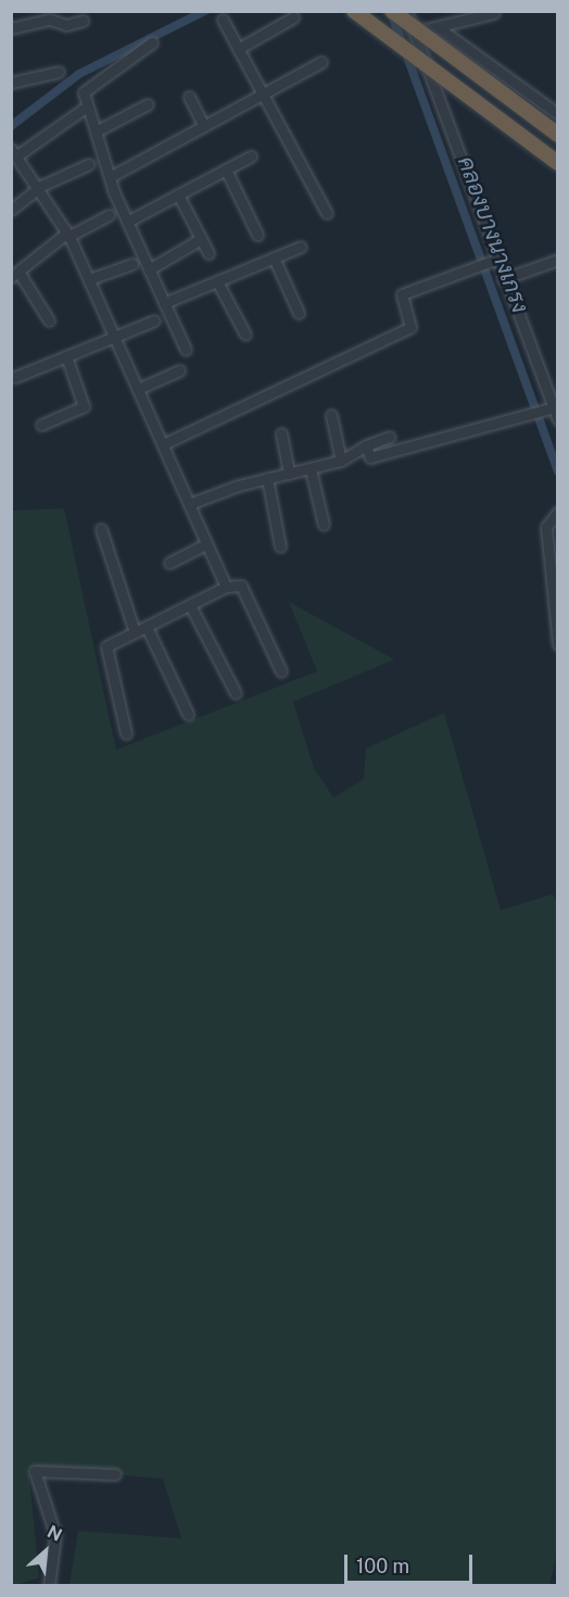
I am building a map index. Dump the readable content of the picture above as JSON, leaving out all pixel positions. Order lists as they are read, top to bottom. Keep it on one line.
{"water":["คลองบางนางเกรง"],"scale_bar":"100 m","north":"top right"}
